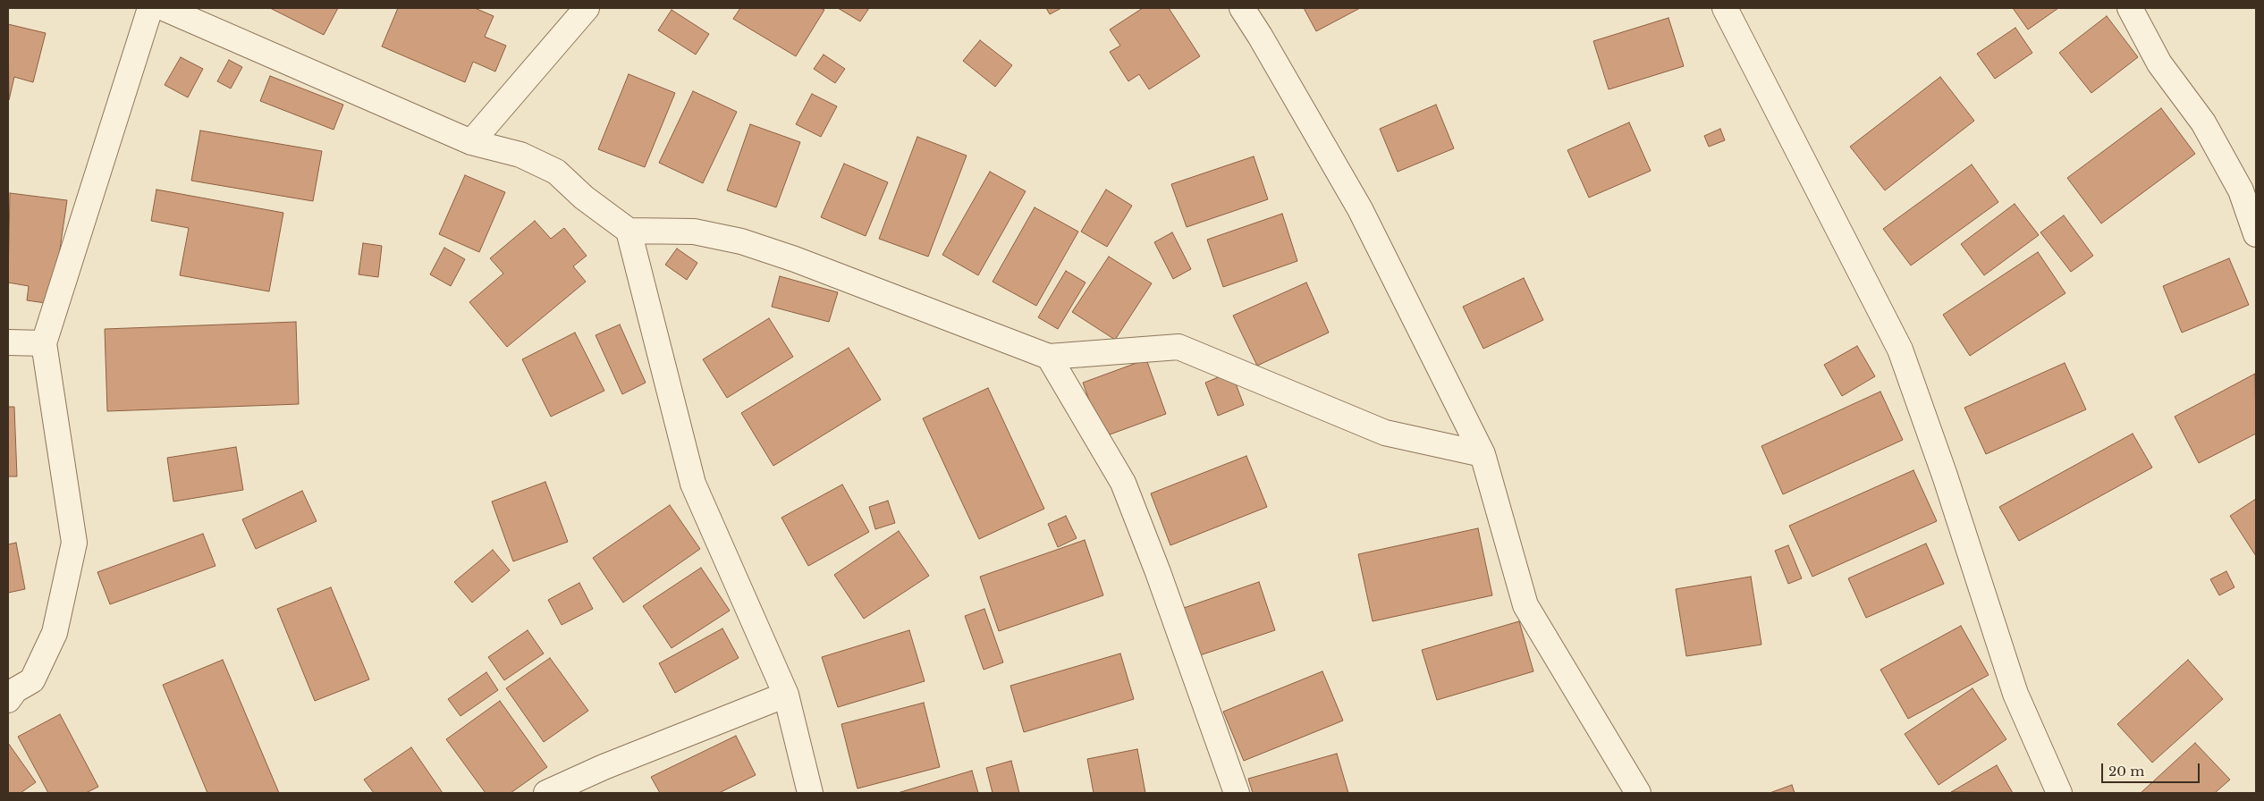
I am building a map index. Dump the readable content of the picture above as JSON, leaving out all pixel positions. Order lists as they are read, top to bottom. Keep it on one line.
{"scale_bar":"20 m"}
